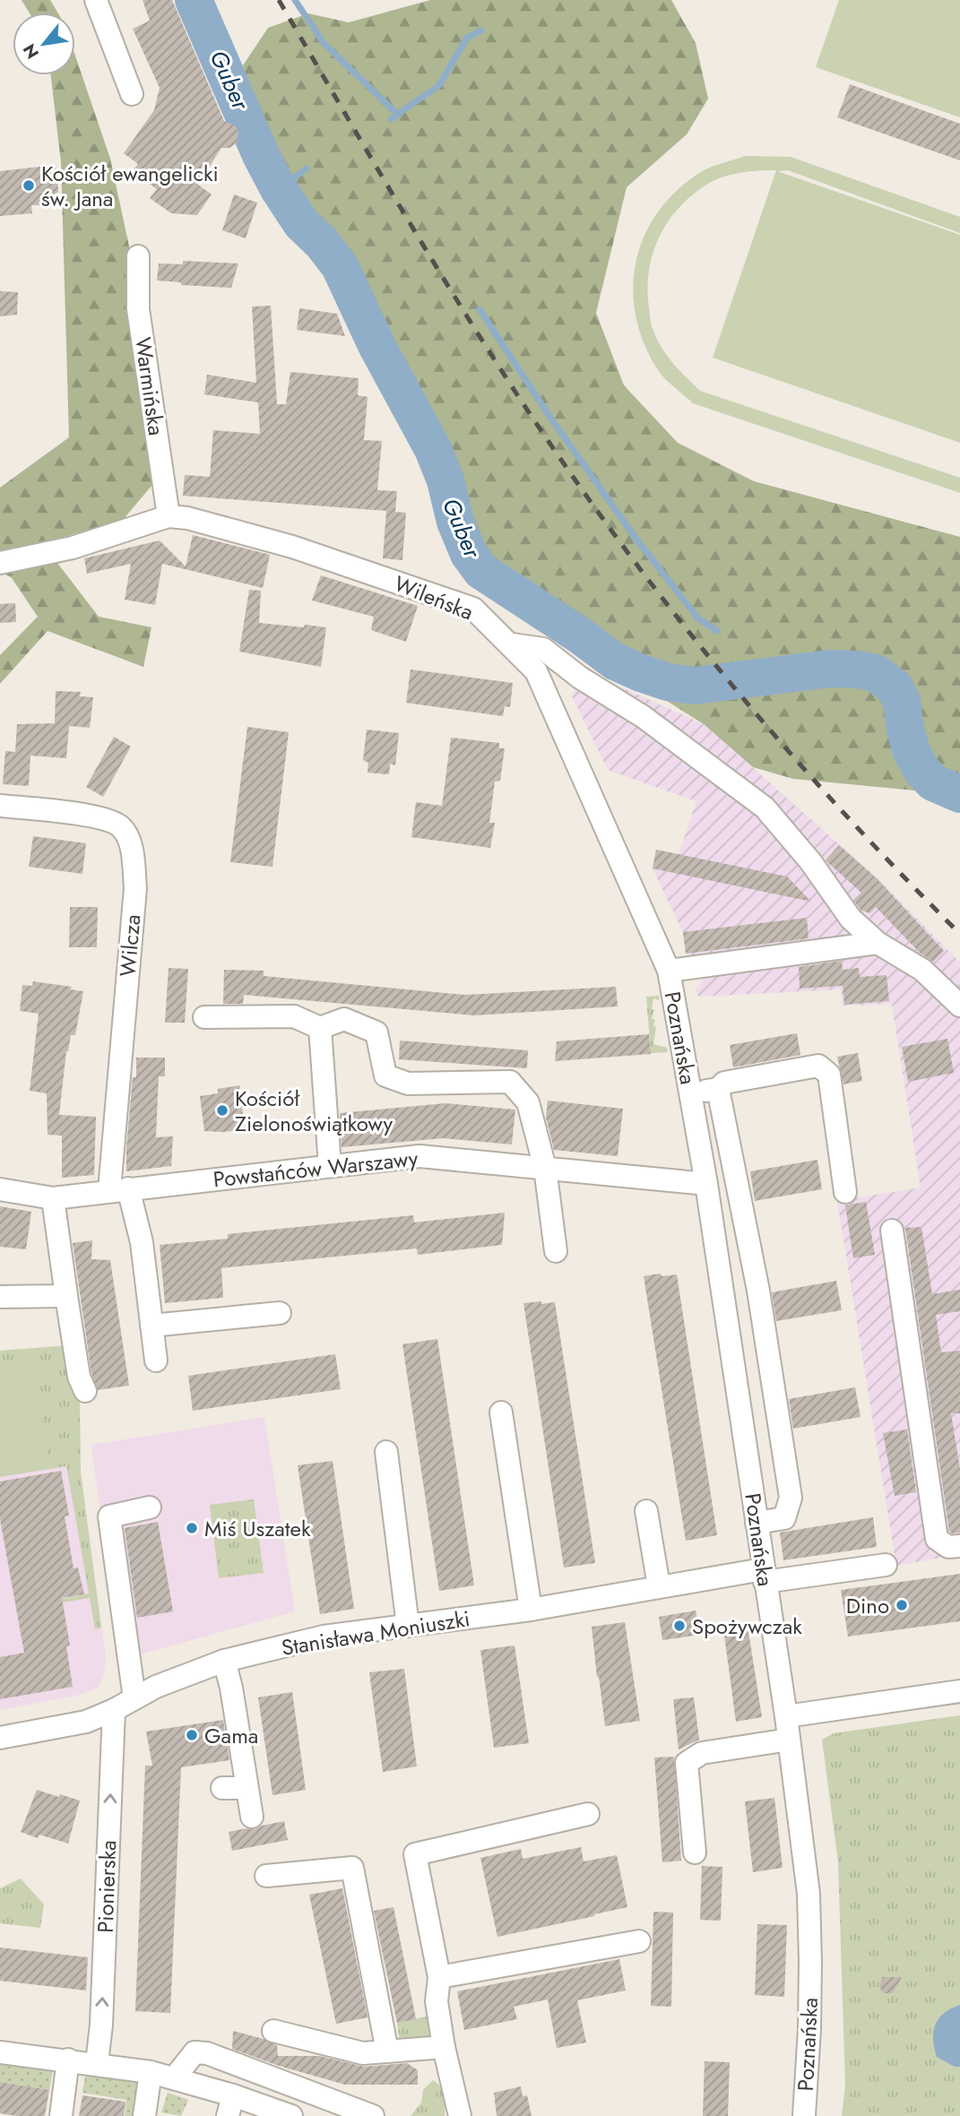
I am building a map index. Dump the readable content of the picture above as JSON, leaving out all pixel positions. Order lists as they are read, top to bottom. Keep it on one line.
{"streets":{"street":["Warmińska","Wileńska","Wilcza","Poznańska","Powstańców Warszawy","Stanisława Moniuszki","Pionierska"]},"crossings":[["Warmińska","Wileńska"],["Wileńska","Poznańska"],["Wilcza","Powstańców Warszawy"],["Poznańska","Powstańców Warszawy"],["Poznańska","Stanisława Moniuszki"],["Stanisława Moniuszki","Pionierska"]],"one_way":["Pionierska"],"water":["Guber"],"places":["Kościół ewangelicki św. Jana","Kościół Zielonoświątkowy","Miś Uszatek","Dino","Spożywczak","Gama"],"north":"bottom left"}
